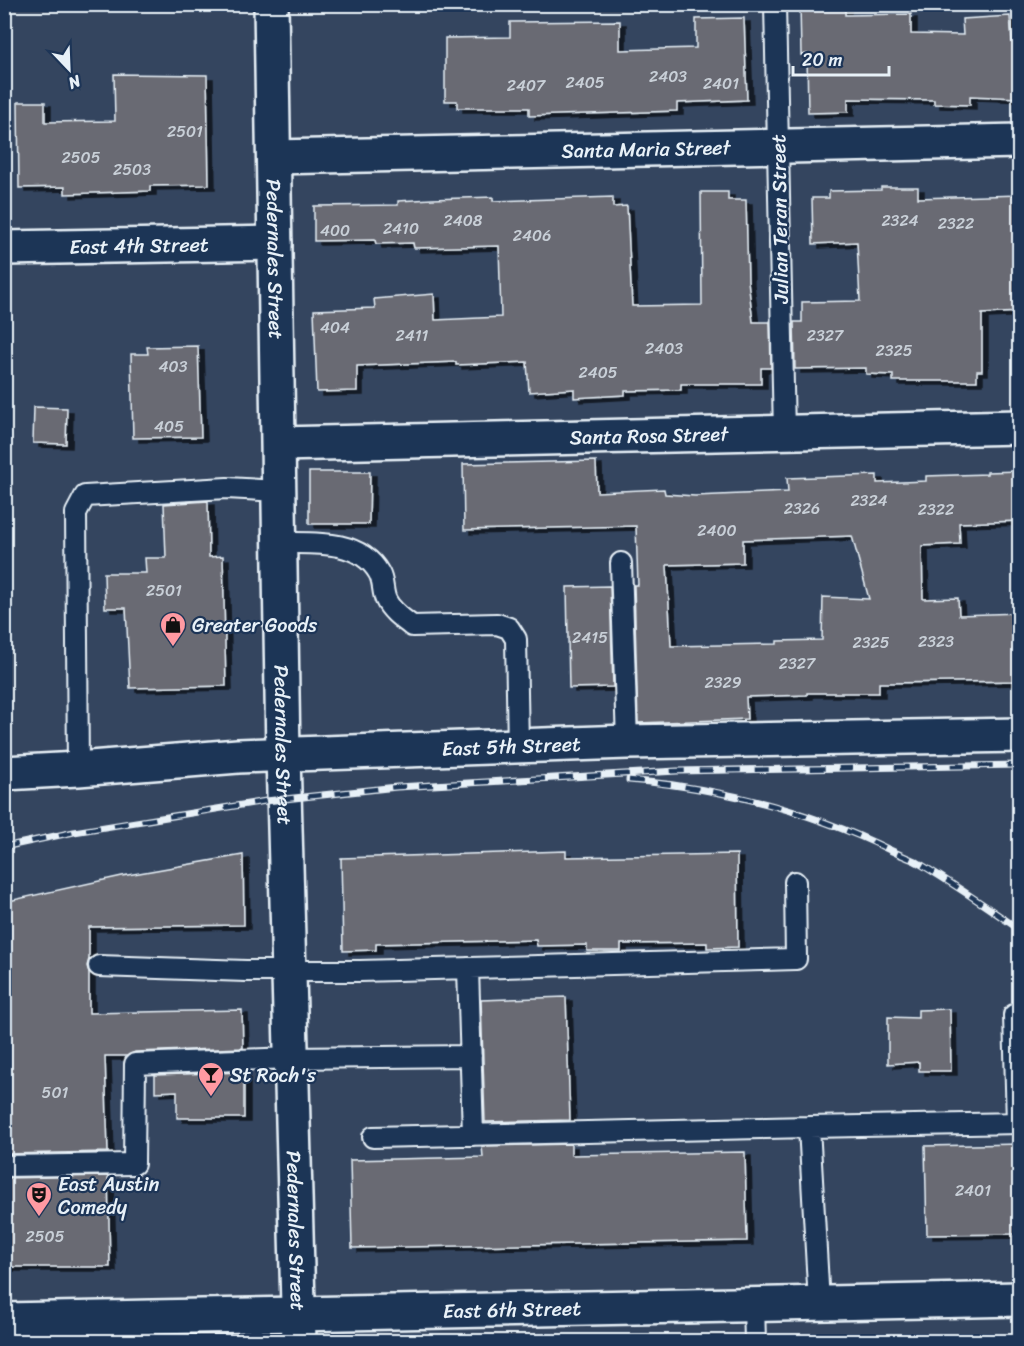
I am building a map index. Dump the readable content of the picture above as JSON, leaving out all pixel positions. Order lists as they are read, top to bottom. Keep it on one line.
{"streets":{"street":["Santa Maria Street","East 4th Street","Pedernales Street","Santa Rosa Street","East 5th Street","East 6th Street"],"lane":["Julian Teran Street"]},"crossings":[["Santa Maria Street","Julian Teran Street"],["Santa Maria Street","Pedernales Street"],["Julian Teran Street","Santa Rosa Street"],["East 4th Street","Pedernales Street"],["Pedernales Street","Santa Rosa Street"],["Pedernales Street","East 5th Street"],["Pedernales Street","East 6th Street"]],"places":{"shop":["Greater Goods"],"bar":["St Roch's"],"theatre":["East Austin Comedy"]},"house_numbers":["2403","2405","2401","2407","2501","2505","2503","2408","2324","2322","2410","400","2406","404","2411","2327","2403","2325","403","2405","405","2324","2326","2322","2400","2501","2415","2323","2325","2327","2329","501","2401","2505"],"scale_bar":"20 m","north":"bottom right"}
